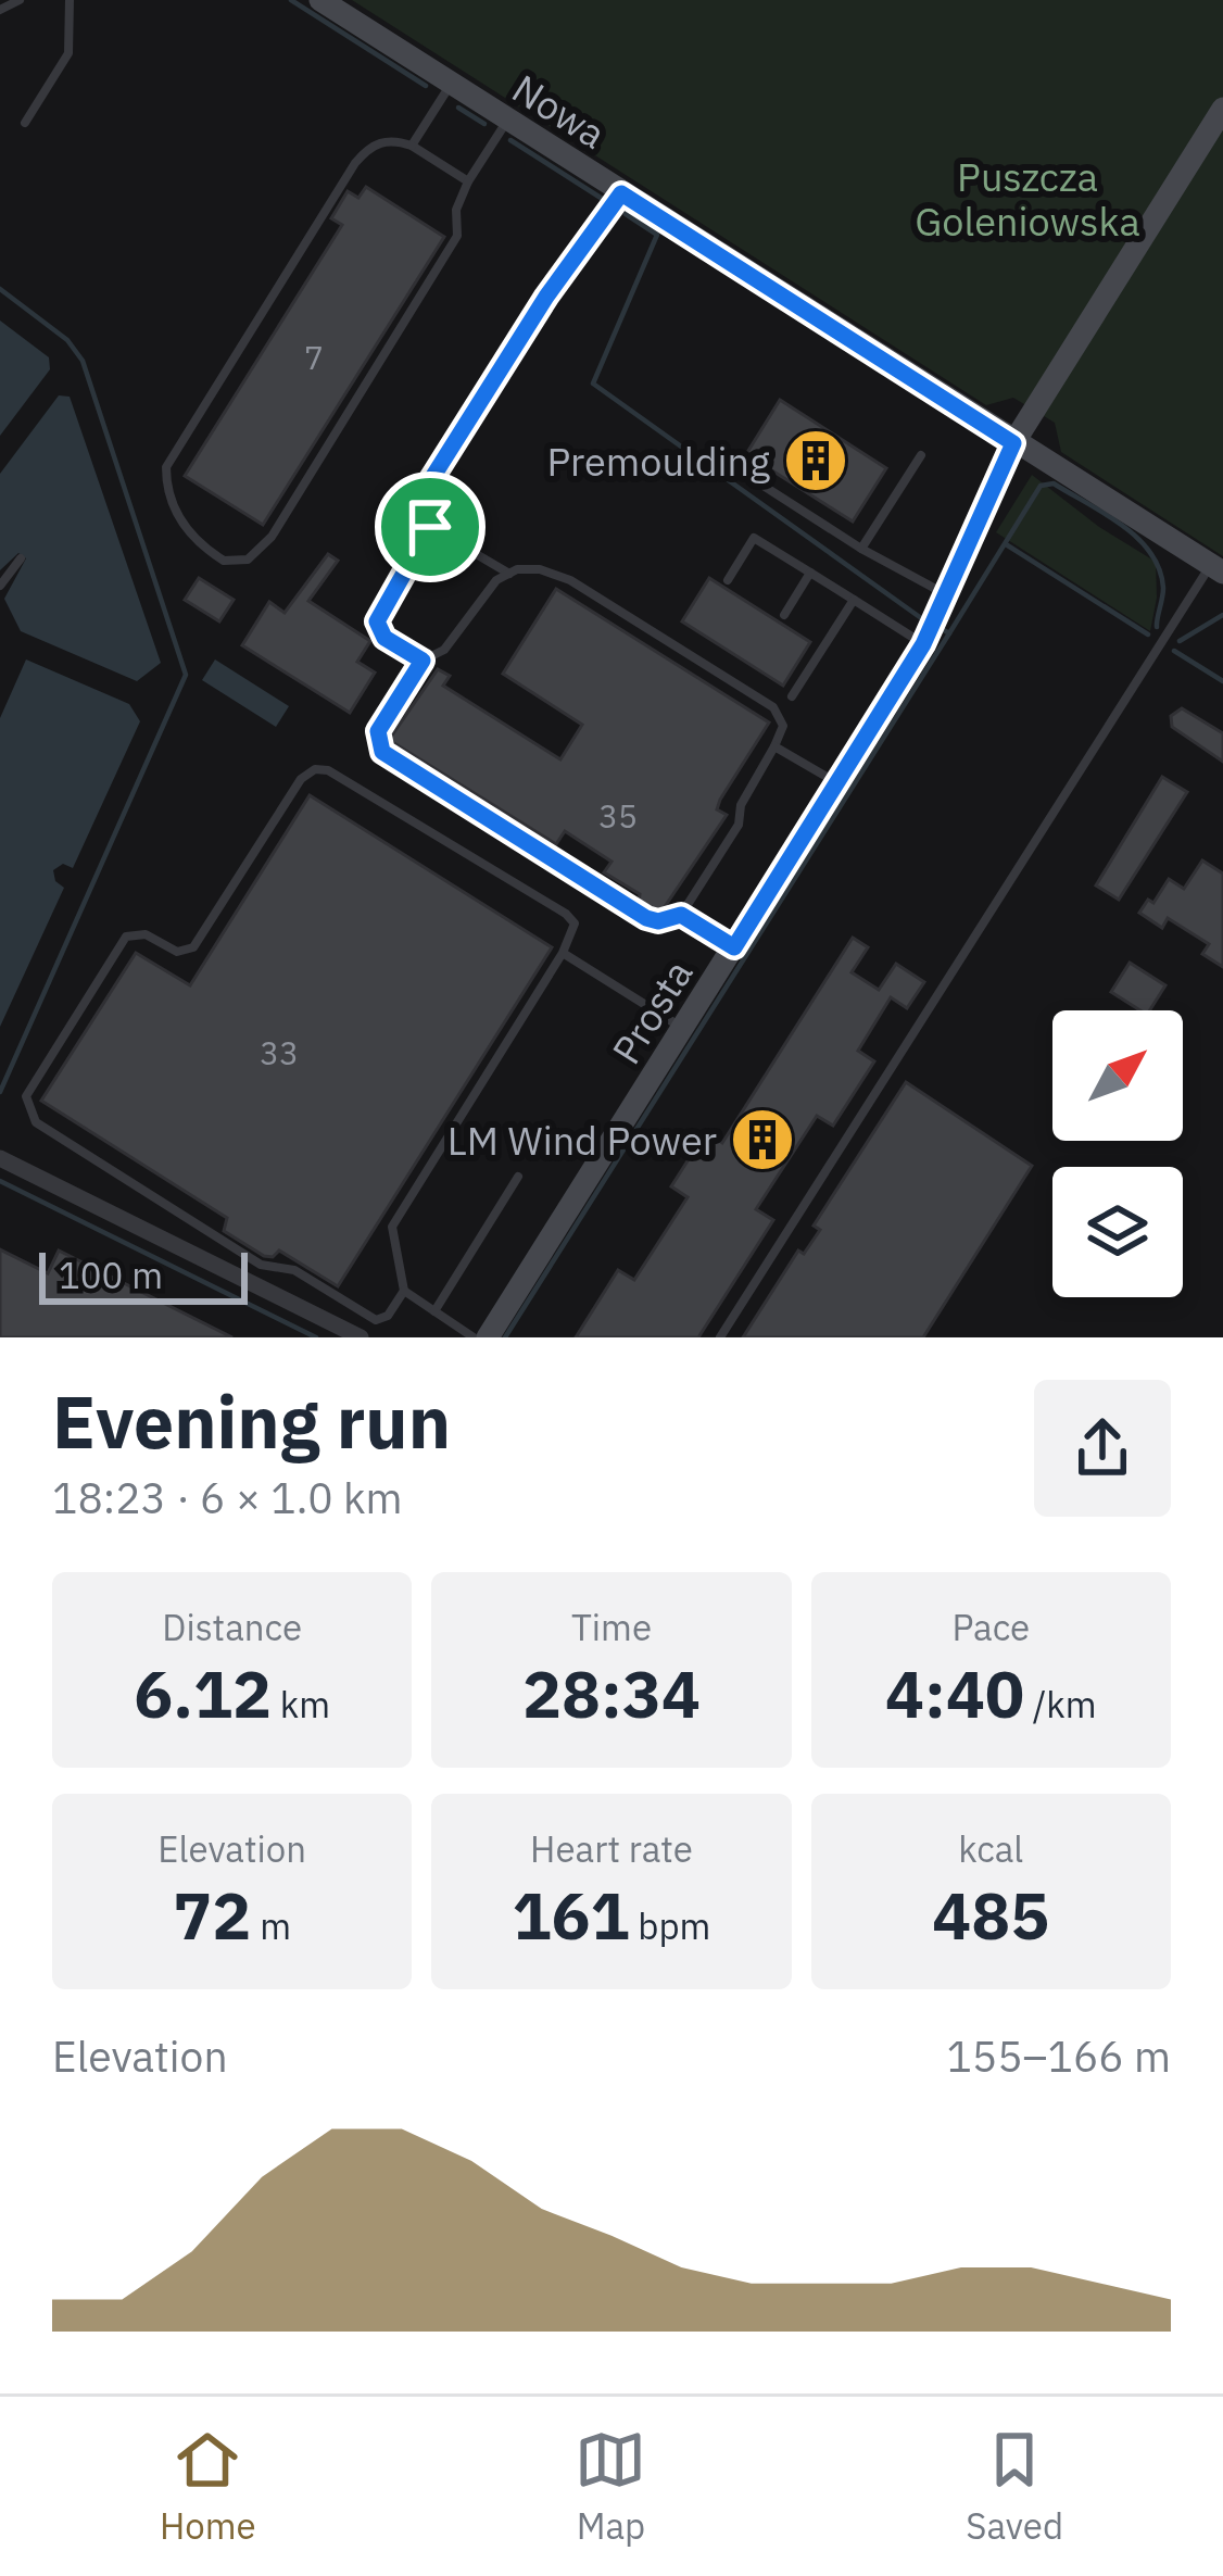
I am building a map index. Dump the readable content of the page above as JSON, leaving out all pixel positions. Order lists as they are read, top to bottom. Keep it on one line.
{"streets":{"street":["Nowa","Prosta"]},"crossings":[["Nowa","Prosta"]],"parks":["Puszcza Goleniowska"],"places":{"building":["Premoulding","LM Wind Power"]},"house_numbers":["7","35","33"],"scale_bar":"100 m","north":"top right","page":{"scale":"100 m","heading":["Evening run","18:23 · 6 × 1.0 km"],"stats":[["Distance","6.12 km"],["Time","28:34"],["Pace","4:40 /km"],["Elevation","72 m"],["Heart rate","161 bpm"],["kcal","485"]],"chart":["Elevation","155–166 m"],"tabs":["Home","Map","Saved"]}}
